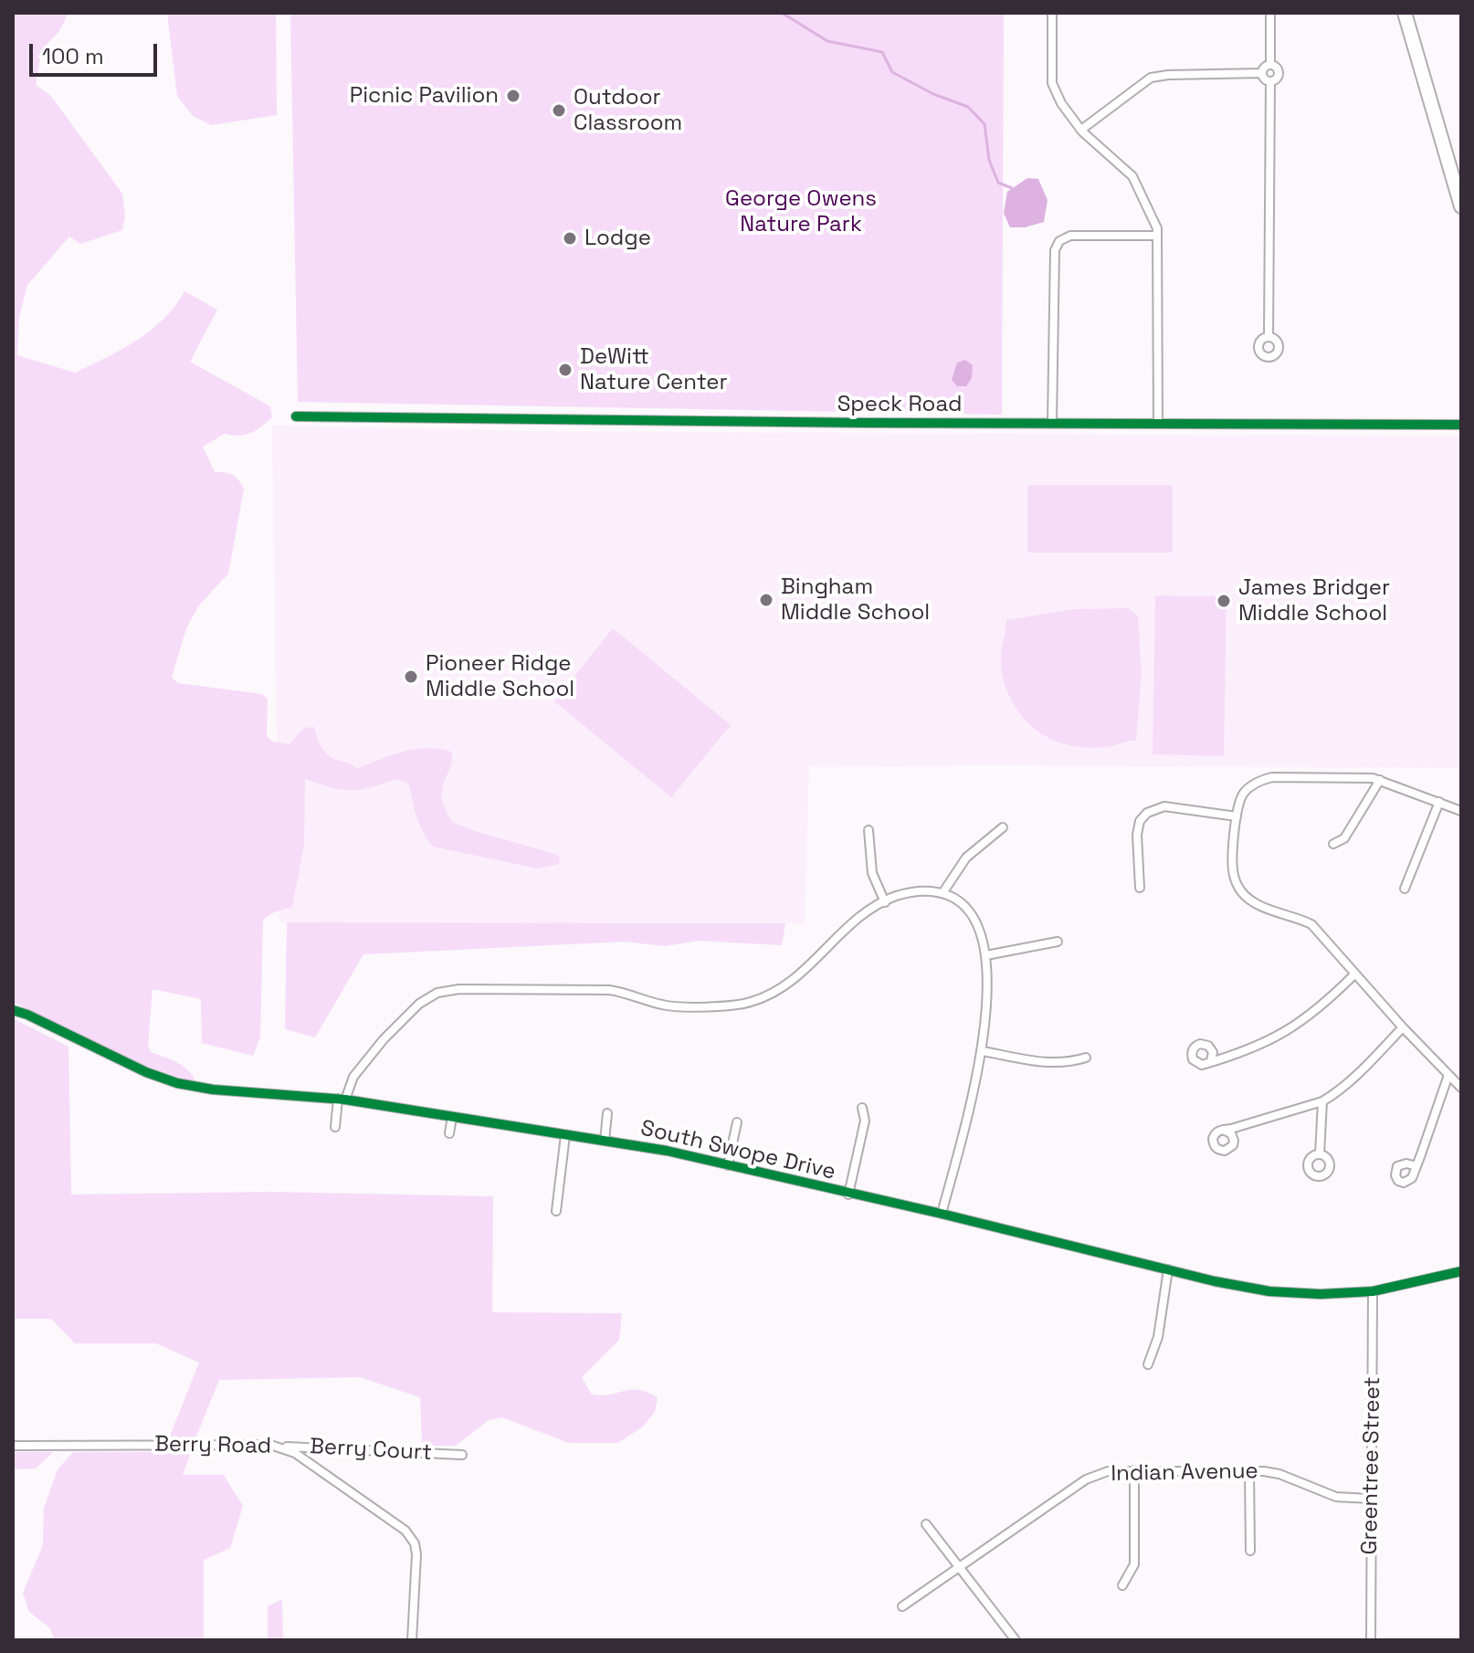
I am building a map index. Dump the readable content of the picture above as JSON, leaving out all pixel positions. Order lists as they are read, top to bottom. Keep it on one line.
{"streets":{"street":["Speck Road","South Swope Drive","Berry Road","Berry Court","Greentree Street","Indian Avenue"]},"crossings":[["South Swope Drive","Greentree Street"],["Berry Road","Berry Court"],["Greentree Street","Indian Avenue"]],"parks":["George Owens Nature Park"],"places":["Picnic Pavilion","Outdoor Classroom","Lodge","DeWitt Nature Center","Bingham Middle School","James Bridger Middle School","Pioneer Ridge Middle School"],"scale_bar":"100 m"}
